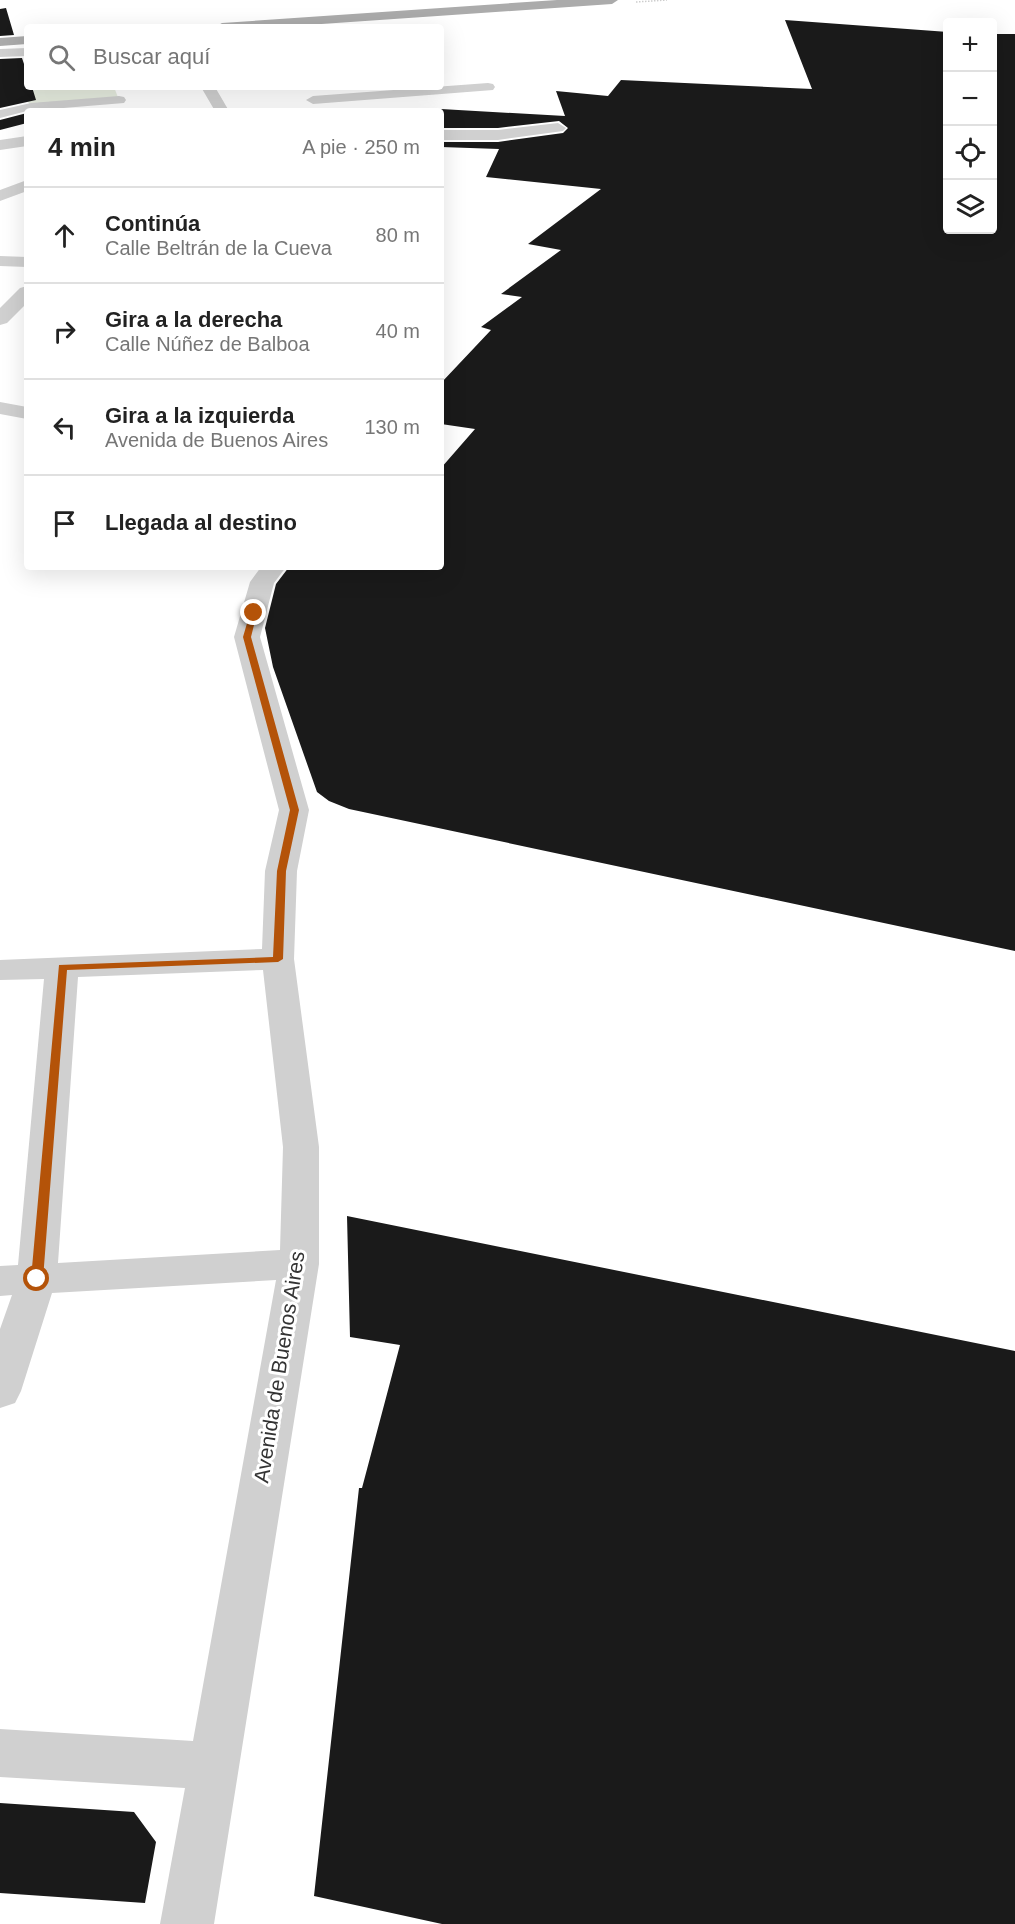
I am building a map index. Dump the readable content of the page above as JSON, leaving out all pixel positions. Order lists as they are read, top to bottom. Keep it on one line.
{"streets":{"street":["Avenida de Buenos Aires"]},"page":{"map_buttons":["+","−"],"search":"Buscar aquí","heading":["4 min","A pie · 250 m"],"list":[["Continúa","Calle Beltrán de la Cueva","80 m"],["Gira a la derecha","Calle Núñez de Balboa","40 m"],["Gira a la izquierda","Avenida de Buenos Aires","130 m"],"Llegada al destino"]}}
